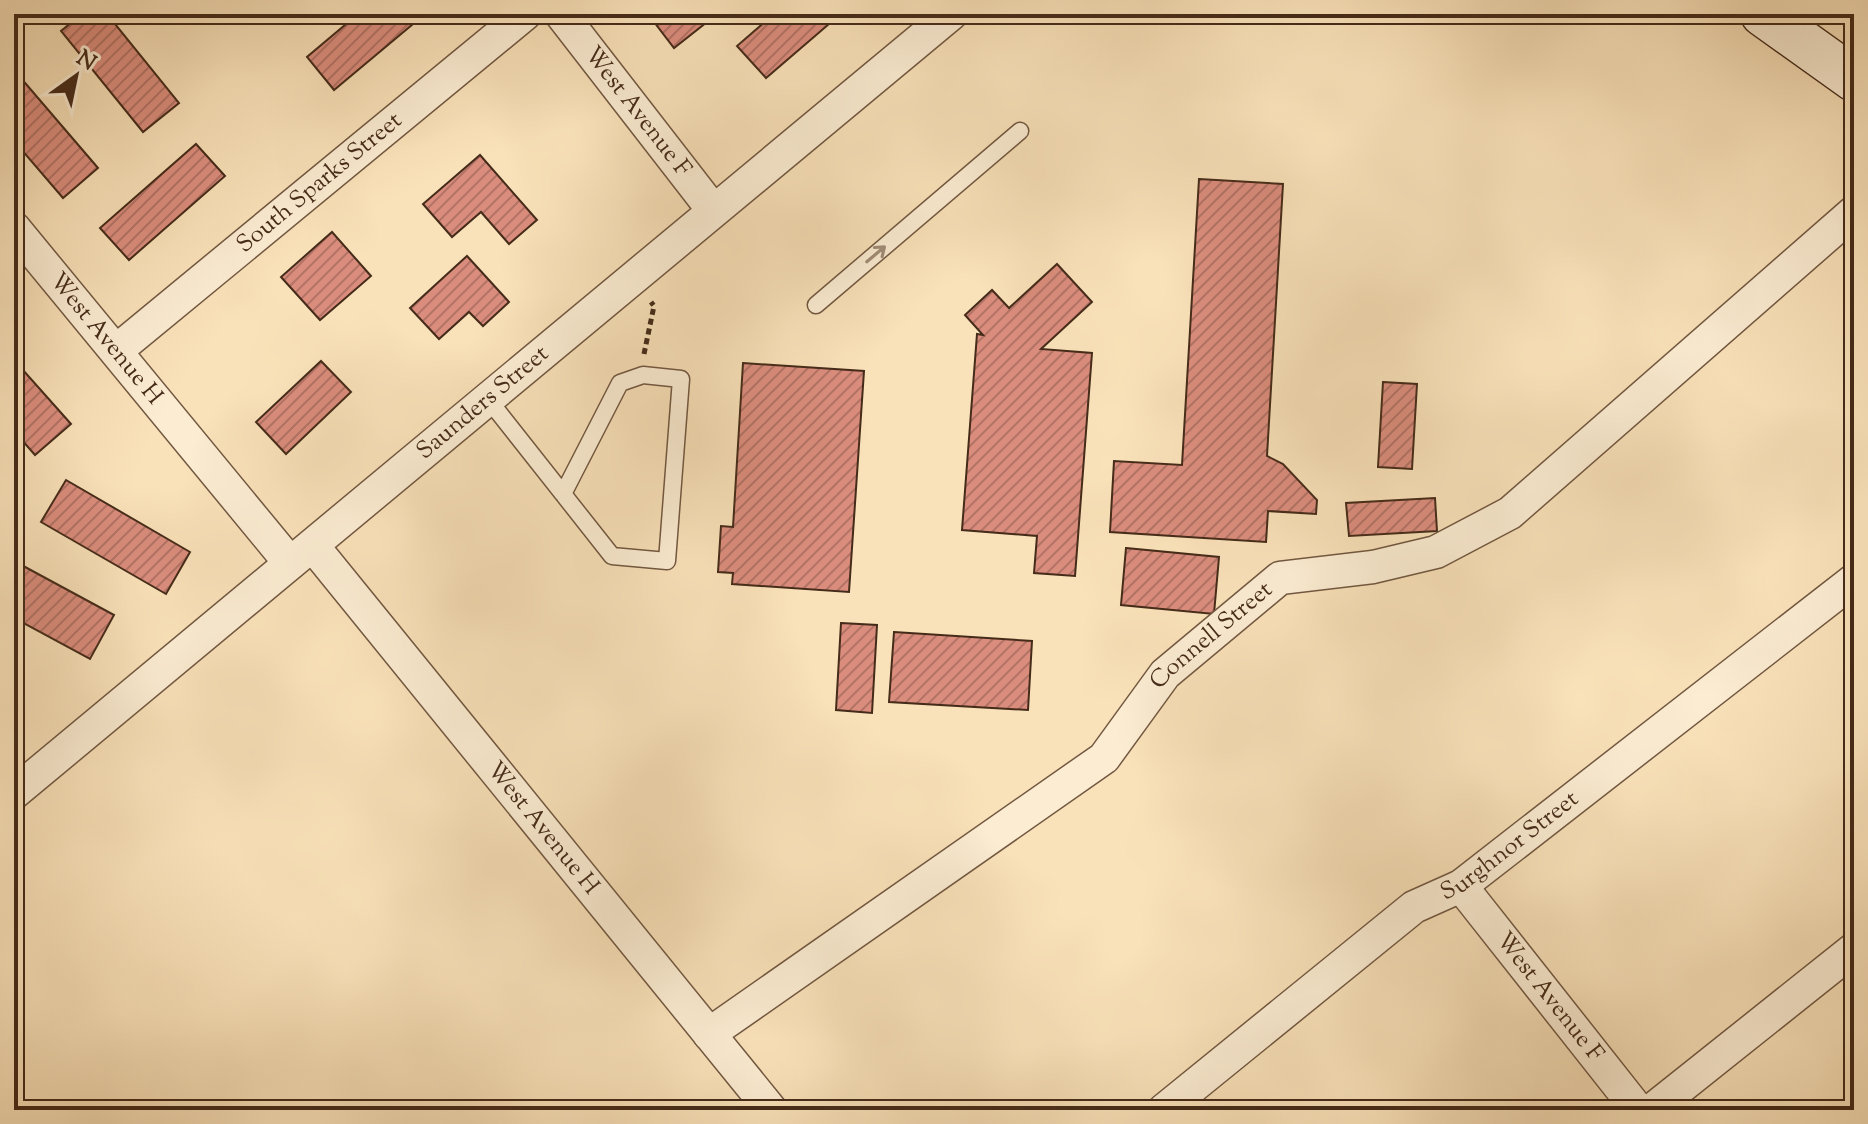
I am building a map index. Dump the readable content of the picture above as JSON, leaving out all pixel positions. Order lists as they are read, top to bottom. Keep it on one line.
{"streets":{"street":["West Avenue F","South Sparks Street","West Avenue H","Saunders Street","Connell Street","Surghnor Street"]},"crossings":[["West Avenue F","Saunders Street"],["West Avenue F","Surghnor Street"],["South Sparks Street","West Avenue H"],["West Avenue H","Saunders Street"],["West Avenue H","Connell Street"]],"north":"top right"}
